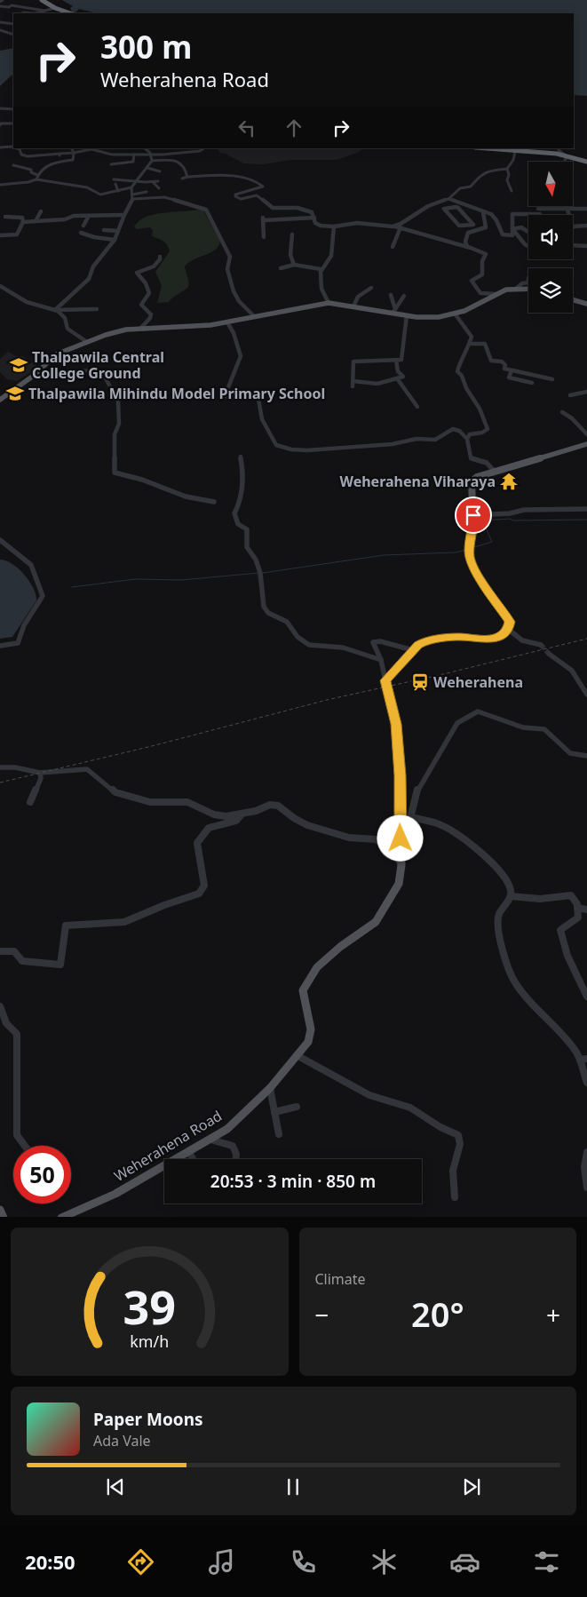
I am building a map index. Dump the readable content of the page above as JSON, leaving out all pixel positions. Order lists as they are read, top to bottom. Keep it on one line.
{"streets":{"main road":["Weherahena Road"]},"places":{"school or university":["Thalpawila Central College Ground","Thalpawila Mihindu Model Primary School"],"temple":["Weherahena Viharaya"],"station":["Weherahena"]},"north":"bottom","page":{"turn":["300 m","Weherahena Road"],"limit":"50","trip":"20:53 · 3 min · 850 m","tile":"Climate","heat":["−","20°","+"],"song":["Paper Moons","Ada Vale"],"tabs":"20:50","gauge":["39","km/h"]}}
